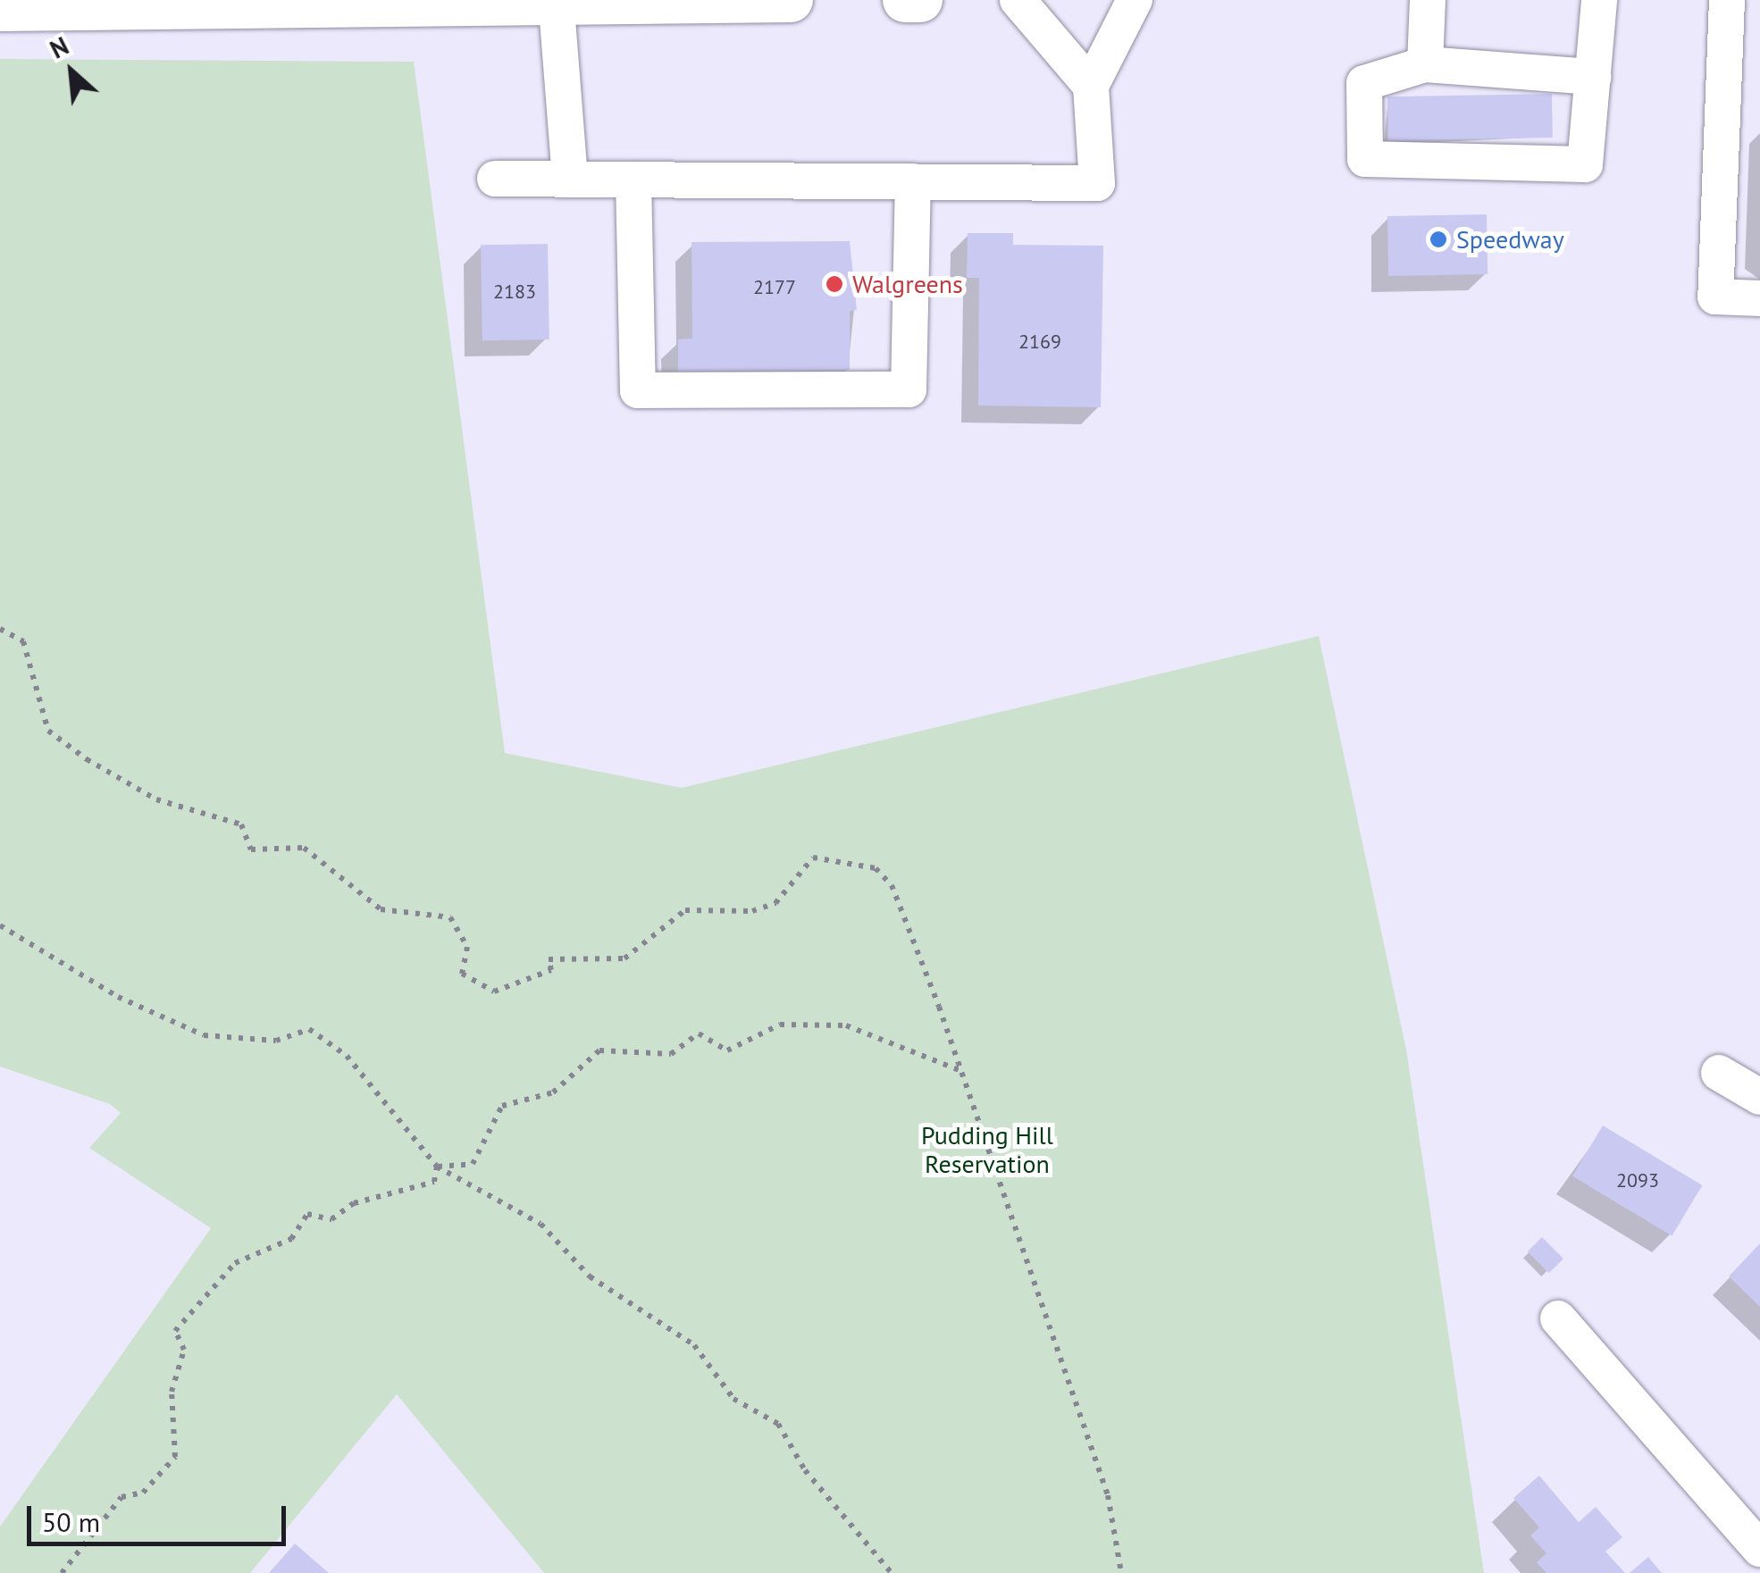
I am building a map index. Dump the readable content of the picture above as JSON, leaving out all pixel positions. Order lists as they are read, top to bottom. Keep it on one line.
{"parks":["Pudding Hill Reservation"],"places":["Speedway","Walgreens"],"house_numbers":["2177","2183","2169","2093"],"scale_bar":"50 m","north":"top left"}
